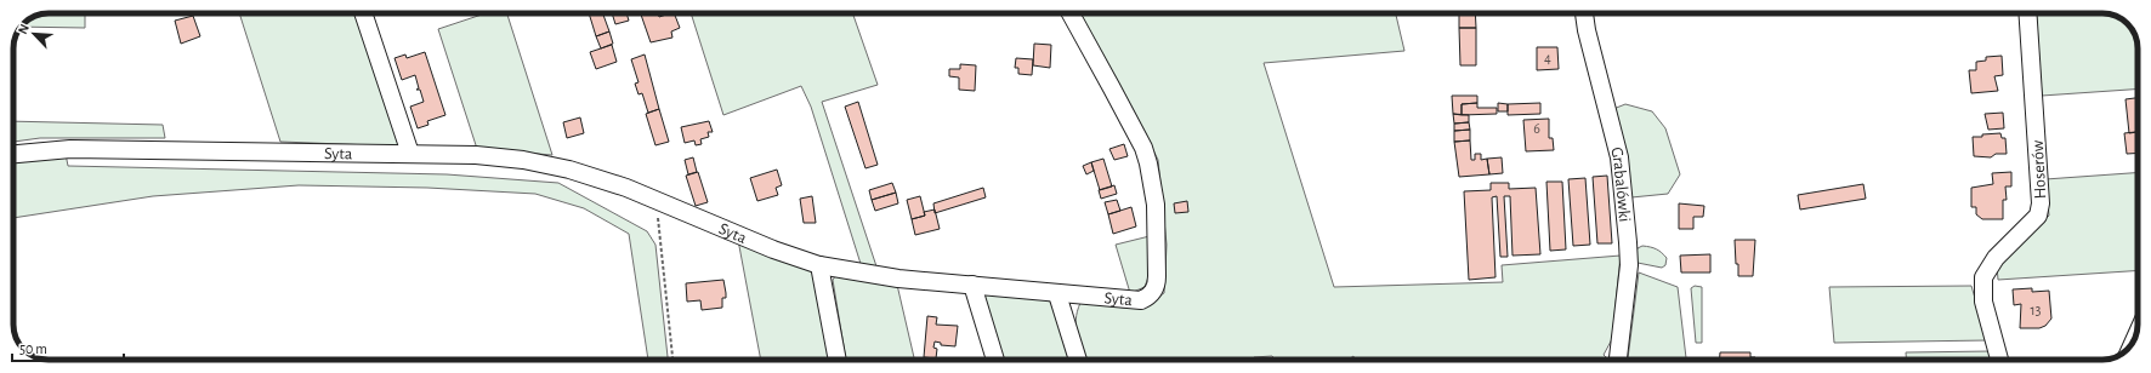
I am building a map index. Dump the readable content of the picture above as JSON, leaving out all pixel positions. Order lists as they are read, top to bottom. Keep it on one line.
{"streets":{"street":["Syta","Hoserów","Grabalówki"]},"house_numbers":["4","6","13"],"scale_bar":"50 m","north":"top left"}
